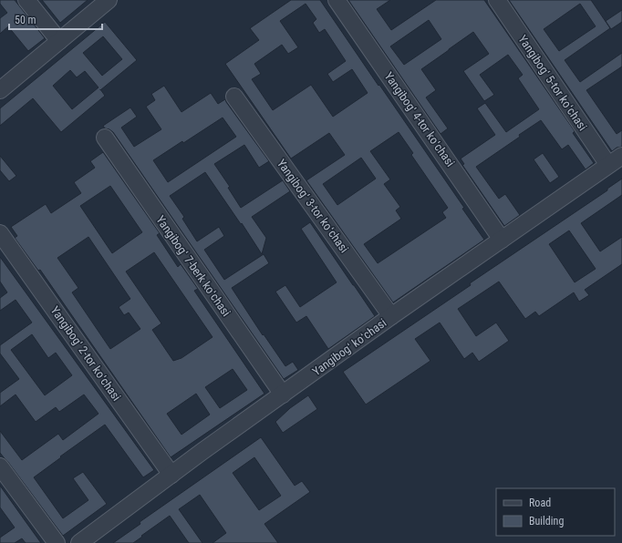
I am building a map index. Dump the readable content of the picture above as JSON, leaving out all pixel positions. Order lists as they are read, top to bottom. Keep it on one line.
{"streets":{"street":["Yangibogʻ 5-tor koʻchasi","Yangibogʻ 4-tor koʻchasi","Yangibogʻ 3-tor koʻchasi","Yangibogʻ 7-berk koʻchasi","Yangibogʻ koʻchasi","Yangibogʻ 2-tor koʻchasi"]},"crossings":[["Yangibogʻ 5-tor koʻchasi","Yangibogʻ koʻchasi"],["Yangibogʻ 4-tor koʻchasi","Yangibogʻ koʻchasi"],["Yangibogʻ 3-tor koʻchasi","Yangibogʻ koʻchasi"],["Yangibogʻ 7-berk koʻchasi","Yangibogʻ koʻchasi"],["Yangibogʻ koʻchasi","Yangibogʻ 2-tor koʻchasi"]],"legend":["Road","Building"],"scale_bar":"50 m"}
